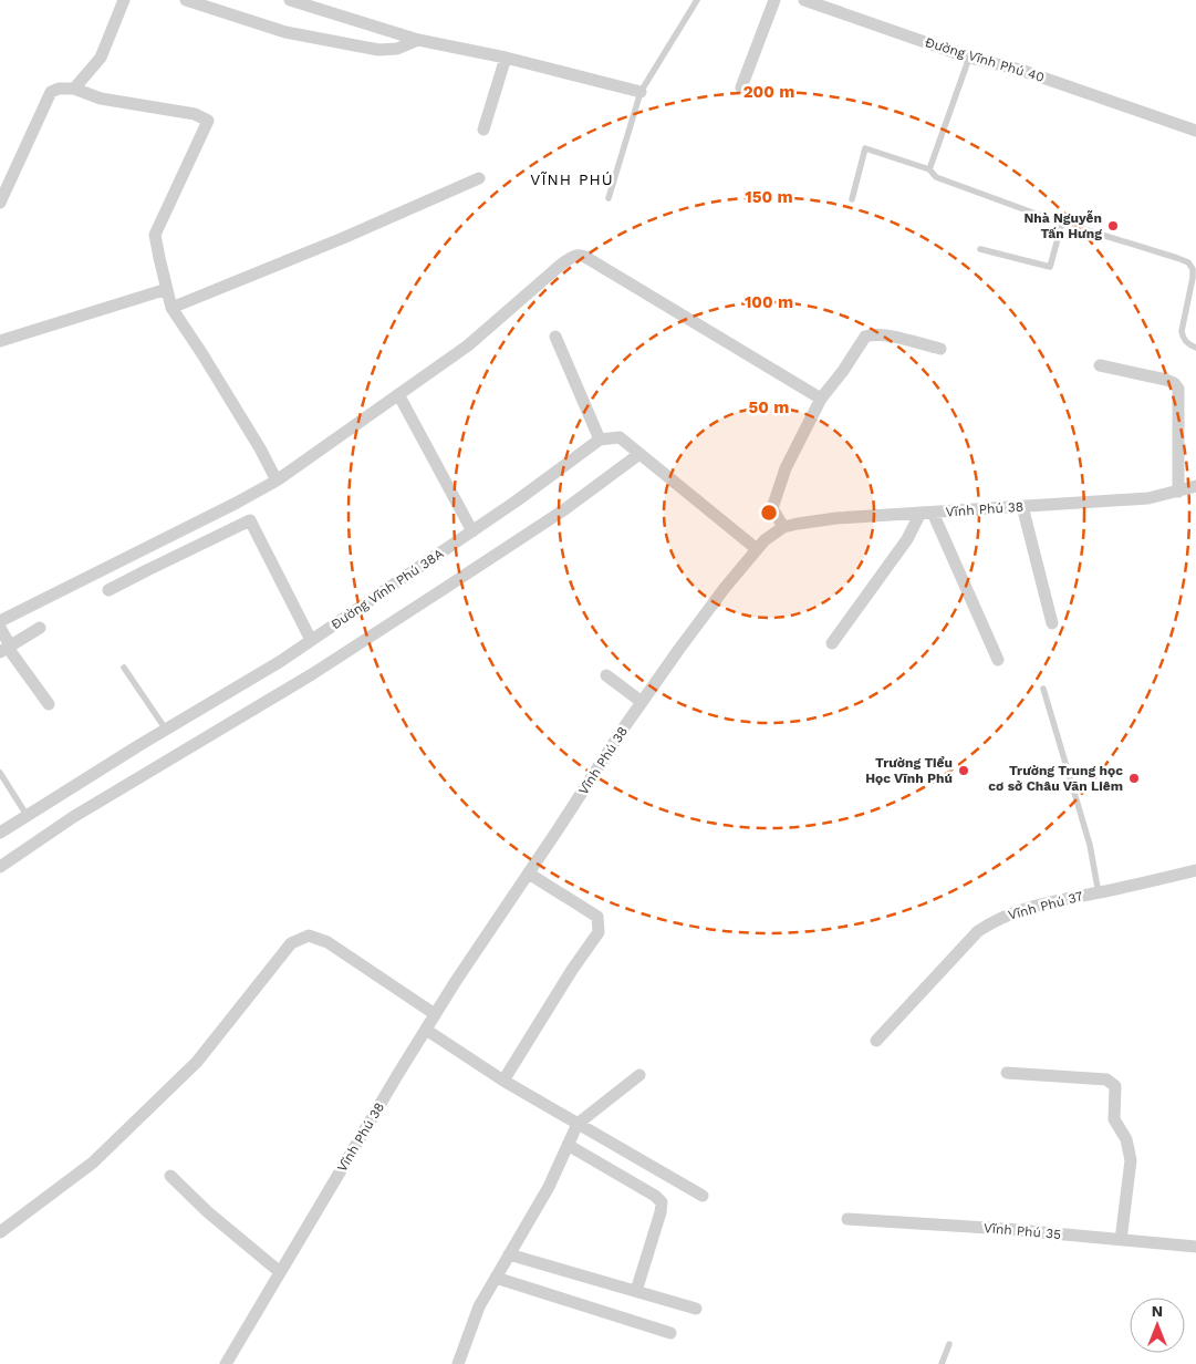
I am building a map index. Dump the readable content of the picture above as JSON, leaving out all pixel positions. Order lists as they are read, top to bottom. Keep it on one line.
{"streets":{"street":["Đường Vĩnh Phú 40","Vĩnh Phú 38","Đường Vĩnh Phú 38A","Vĩnh Phú 37","Vĩnh Phú 35"]},"districts":["VĨNH PHÚ"],"places":["Nhà Nguyễn Tấn Hưng","Trường Tiểu Học Vĩnh Phú","Trường Trung học cơ sở Châu Văn Liêm"],"north":"top","rings":["200 m","150 m","100 m","50 m"]}
